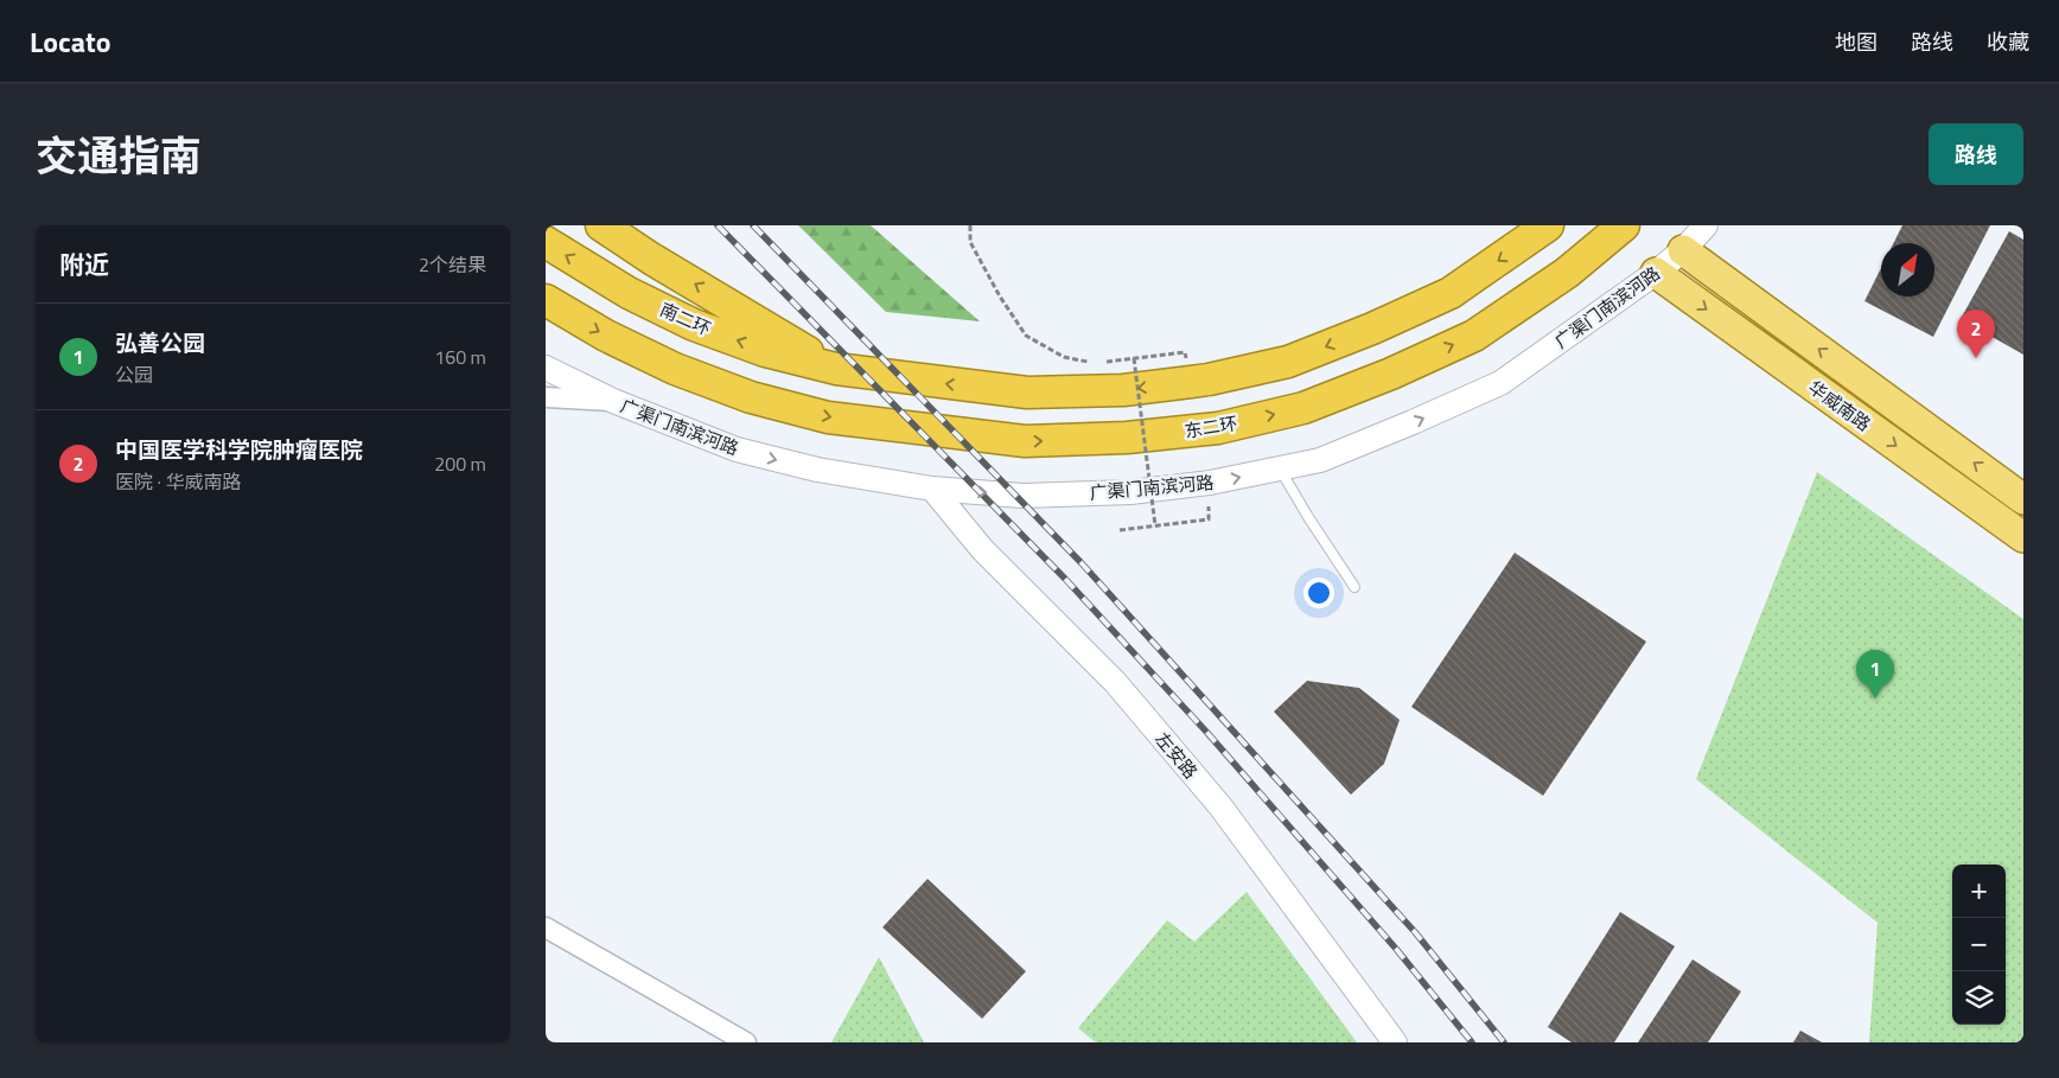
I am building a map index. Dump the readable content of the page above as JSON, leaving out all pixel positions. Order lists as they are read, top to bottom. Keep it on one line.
{"streets":{"highway":["南二环","东二环"],"main road":["华威南路"],"street":["广渠门南滨河路","左安路"]},"crossings":[["广渠门南滨河路","华威南路"],["广渠门南滨河路","左安路"]],"one_way":["广渠门南滨河路"],"north":"top right","page":{"header":"Locato","nav":["地图","路线","收藏"],"title":"交通指南","buttons":"路线","heading":["附近","2个结果"],"list":[{"mark":"1","name":"弘善公园","note":"公园","value":"160 m"},{"mark":"2","name":"中国医学科学院肿瘤医院","note":"医院 · 华威南路","value":"200 m"}],"pins":["2","1"],"map_buttons":["+","−"]}}
